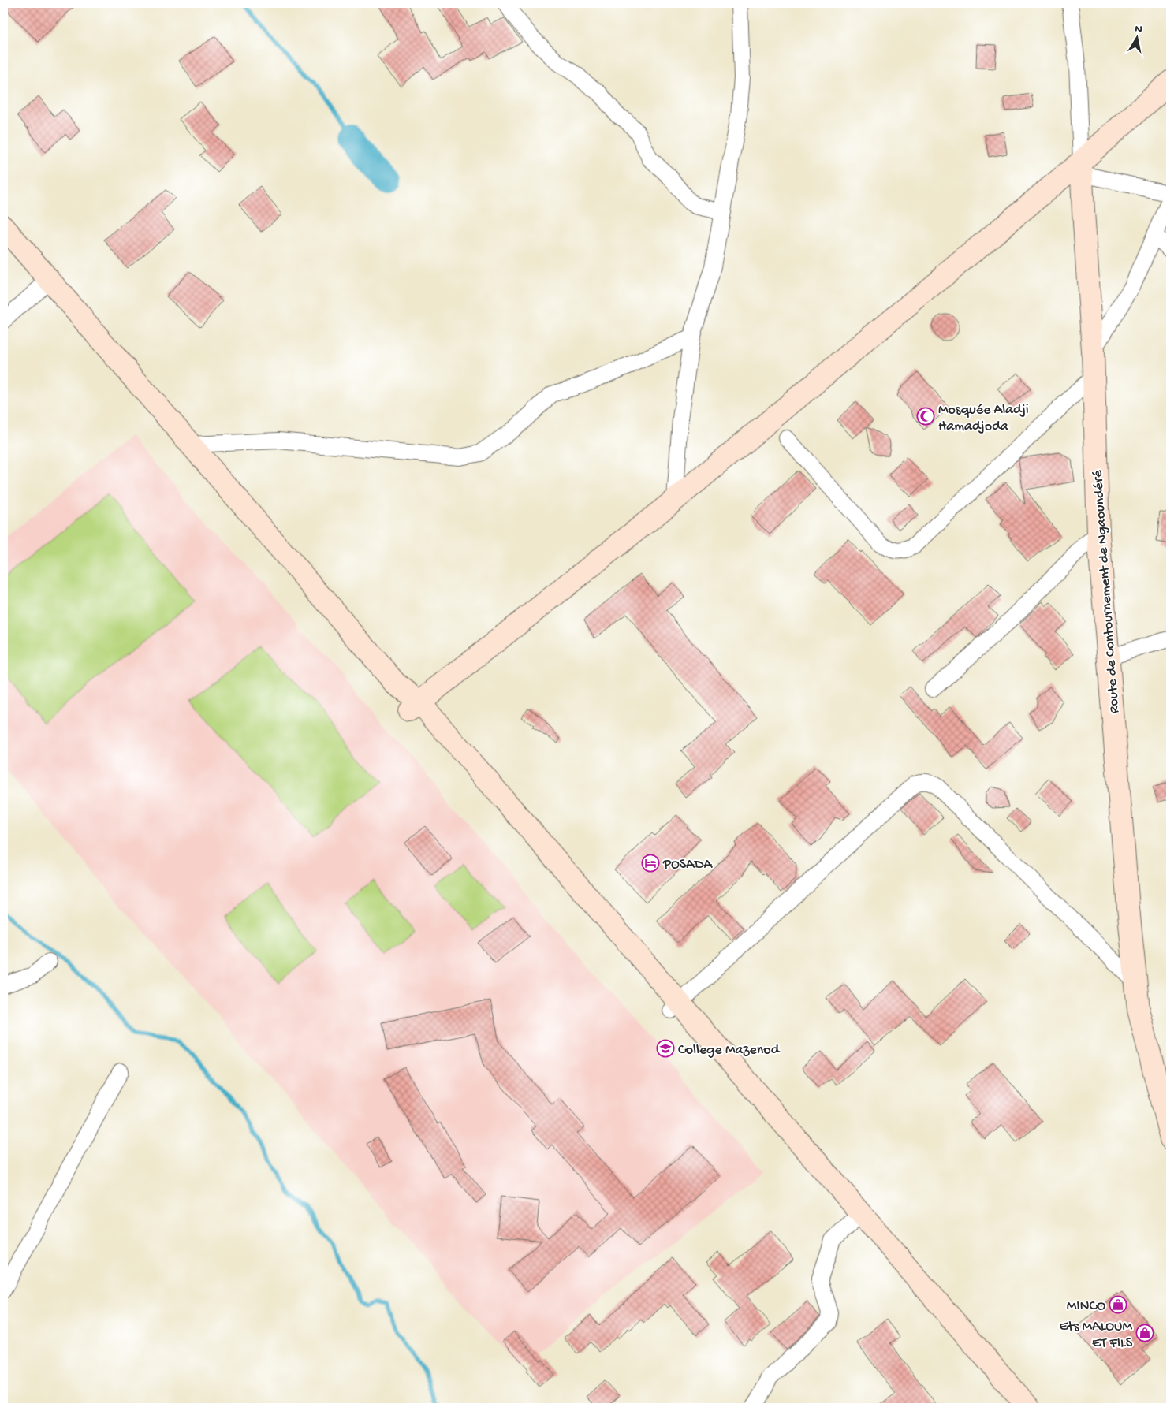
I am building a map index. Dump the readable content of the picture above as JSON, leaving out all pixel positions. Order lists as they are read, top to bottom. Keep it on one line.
{"streets":{"street":["Route de Contournement de Ngaoundéré"]},"places":{"mosque":["Mosquée Aladji Hamadjoda"],"hotel":["POSADA"],"school or university":["College Mazenod"],"shop":["MINCO","Ets MALOUM ET FILS"]},"north":"top"}
